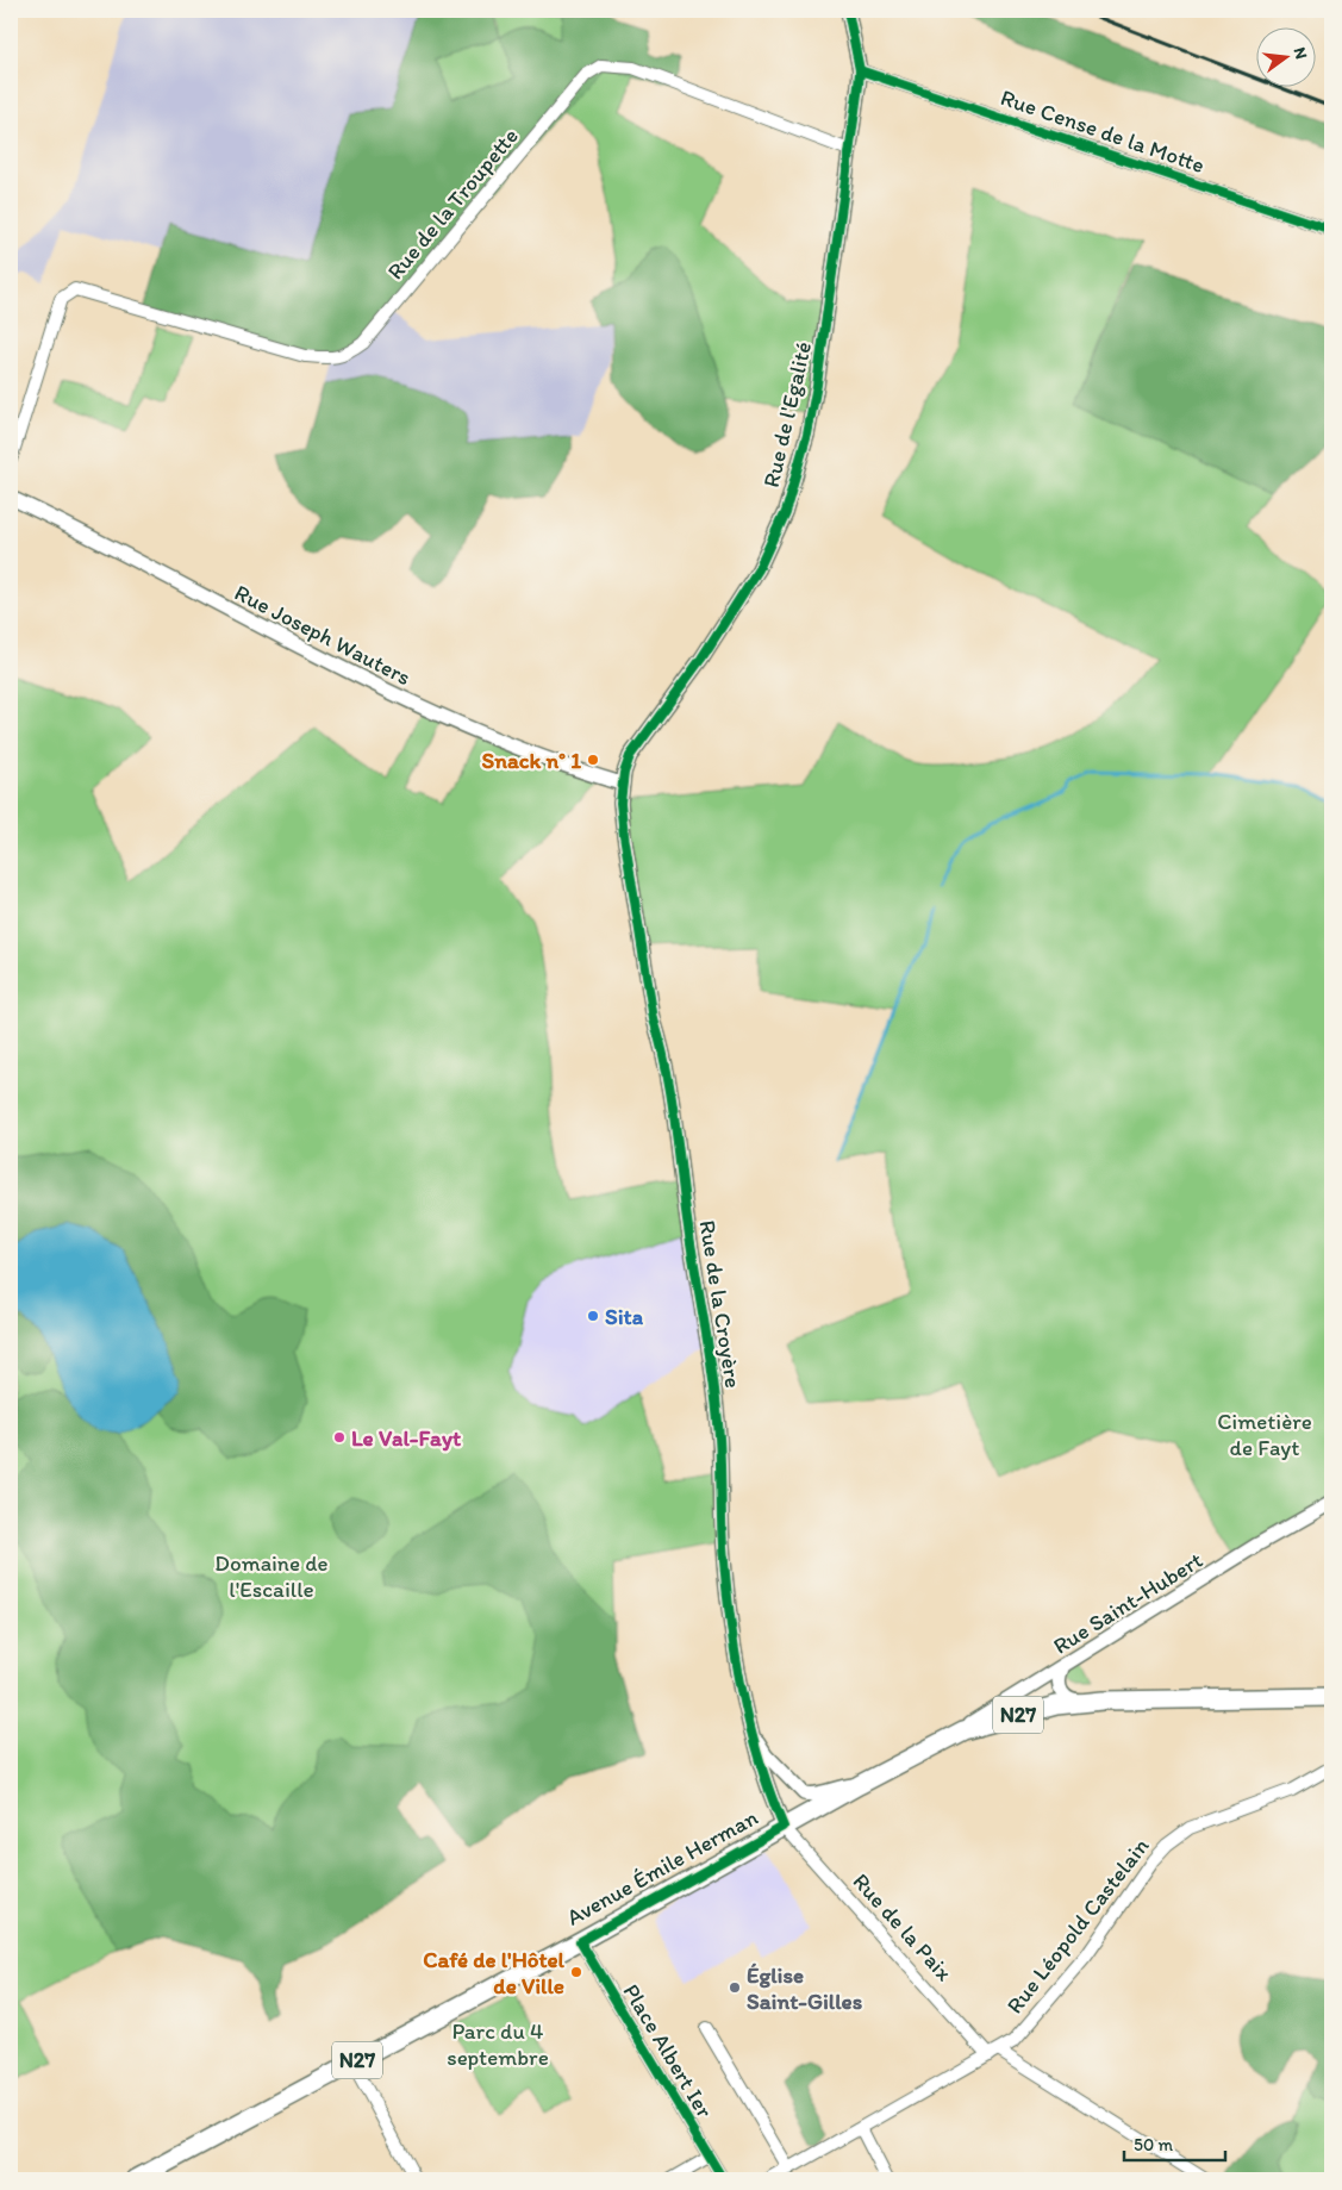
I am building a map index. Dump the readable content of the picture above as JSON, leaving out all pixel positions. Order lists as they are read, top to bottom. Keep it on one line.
{"streets":{"main road":["N27","Avenue Émile Herman"],"street":["Rue Cense de la Motte","Rue de la Troupette","Rue de l'Egalité","Rue Joseph Wauters","Rue de la Croyère","Rue Saint-Hubert","Rue Léopold Castelain","Rue de la Paix","Place Albert Ier"]},"crossings":[["Rue Cense de la Motte","Rue de l'Egalité"],["Rue de la Troupette","Rue de l'Egalité"],["Rue de l'Egalité","Rue Joseph Wauters"],["Rue de l'Egalité","Rue de la Croyère"],["Rue Joseph Wauters","Rue de la Croyère"],["Rue de la Croyère","Avenue Émile Herman"],["Rue de la Croyère","Rue de la Paix"],["Rue Saint-Hubert","Avenue Émile Herman"],["Avenue Émile Herman","Rue de la Paix"],["Avenue Émile Herman","Place Albert Ier"],["Rue Léopold Castelain","Rue de la Paix"],["Rue Léopold Castelain","Place Albert Ier"]],"parks":["Cimetière de Fayt","Domaine de l'Escaille","Parc du 4 septembre"],"places":["Snack n° 1","Sita","Le Val-Fayt","Café de l'Hôtel de Ville","Église Saint-Gilles"],"scale_bar":"50 m","north":"right"}
